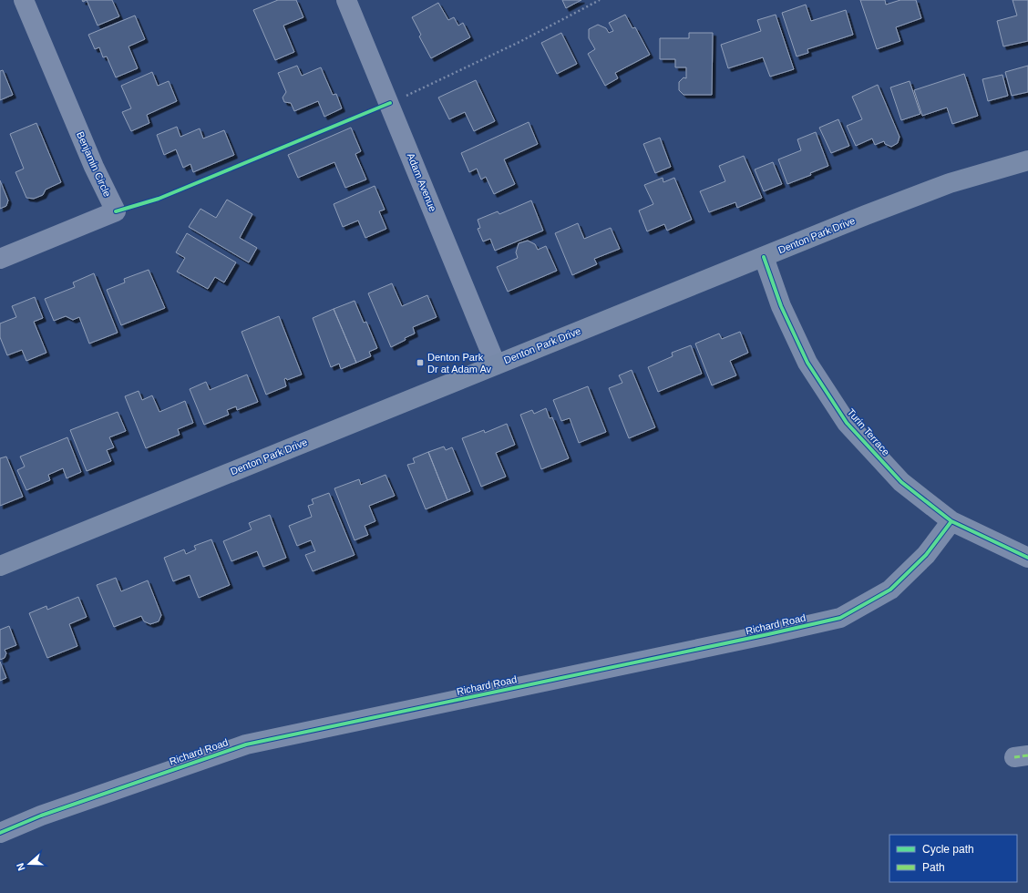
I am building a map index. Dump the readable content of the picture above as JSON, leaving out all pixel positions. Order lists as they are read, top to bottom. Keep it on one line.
{"streets":{"main road":["Denton Park Drive"],"street":["Benjamin Circle","Adam Avenue","Turin Terrace","Richard Road"]},"crossings":[["Adam Avenue","Denton Park Drive"],["Denton Park Drive","Turin Terrace"],["Turin Terrace","Richard Road"]],"places":{"transit":["Denton Park Dr at Adam Av"]},"legend":["Cycle path","Path"],"north":"left"}
